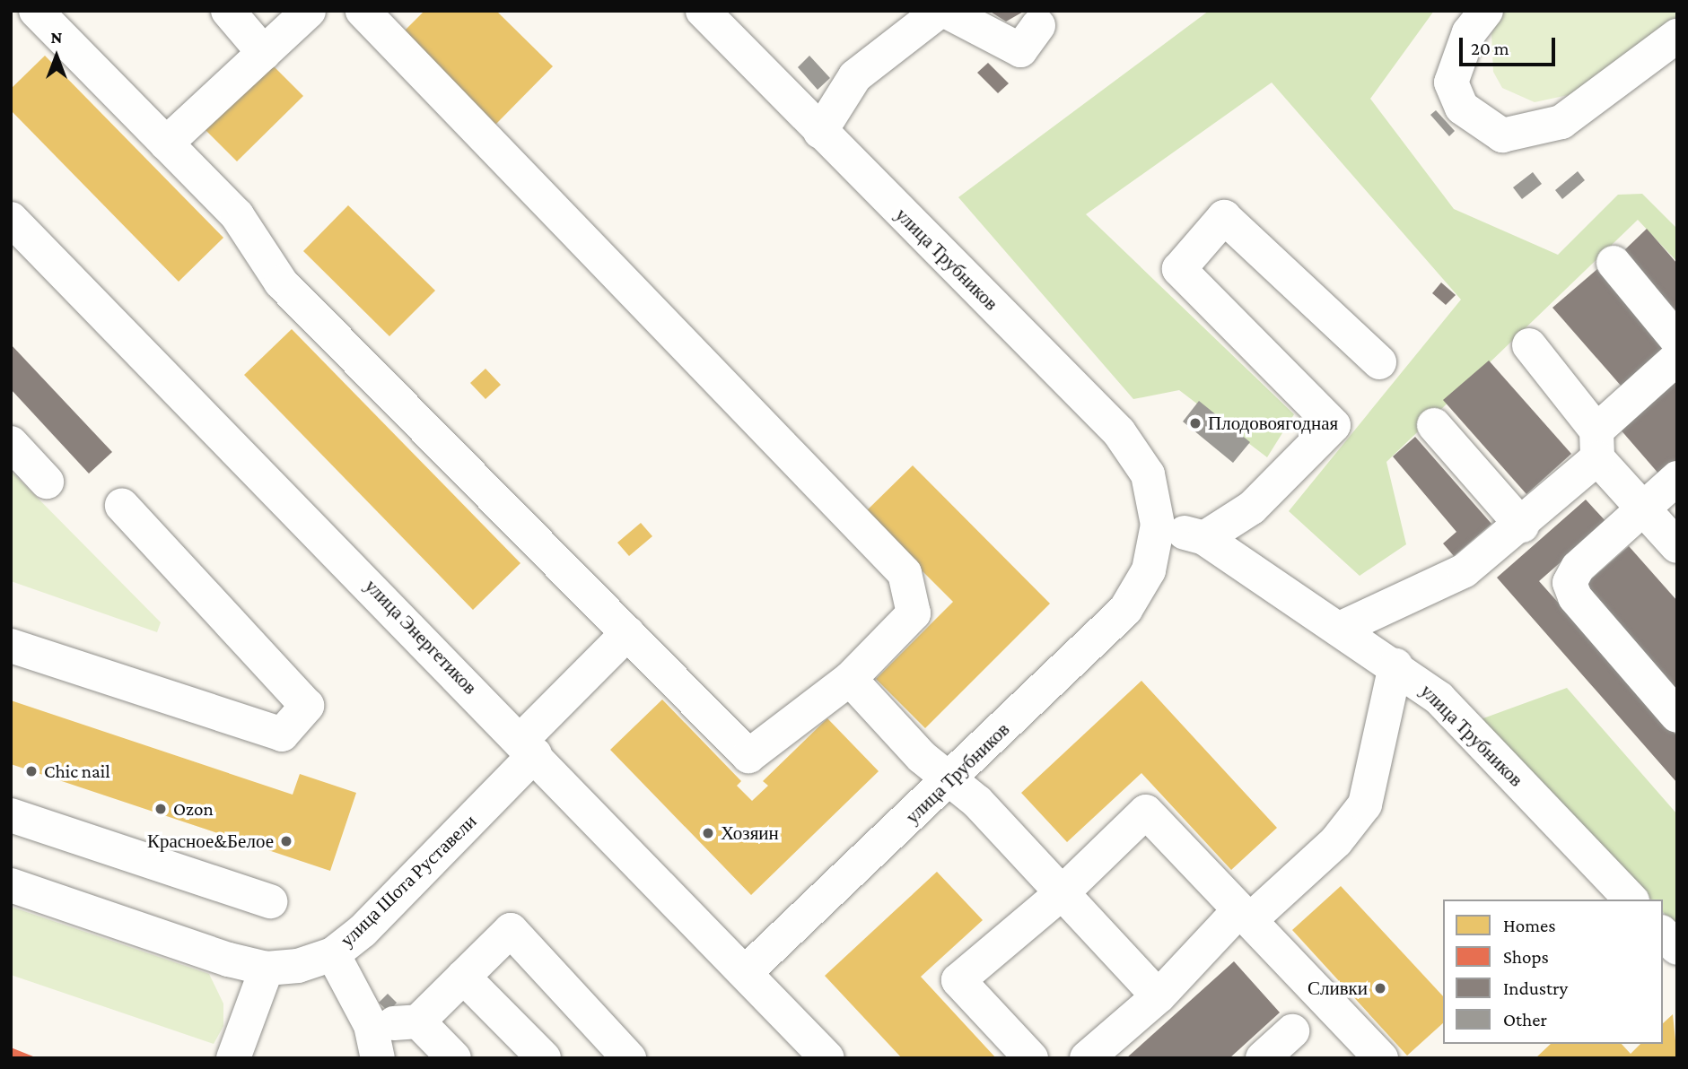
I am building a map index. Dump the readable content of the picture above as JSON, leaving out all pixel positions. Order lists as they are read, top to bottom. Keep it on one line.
{"streets":{"street":["улица Трубников","улица Энергетиков","улица Шота Руставели"]},"crossings":[["улица Трубников","улица Энергетиков"],["улица Энергетиков","улица Шота Руставели"]],"places":["Плодовоягодная","Chic nail","Ozon","Хозяин","Красное&Белое","Сливки"],"legend":["Homes","Shops","Industry","Other"],"scale_bar":"20 m","north":"top"}
